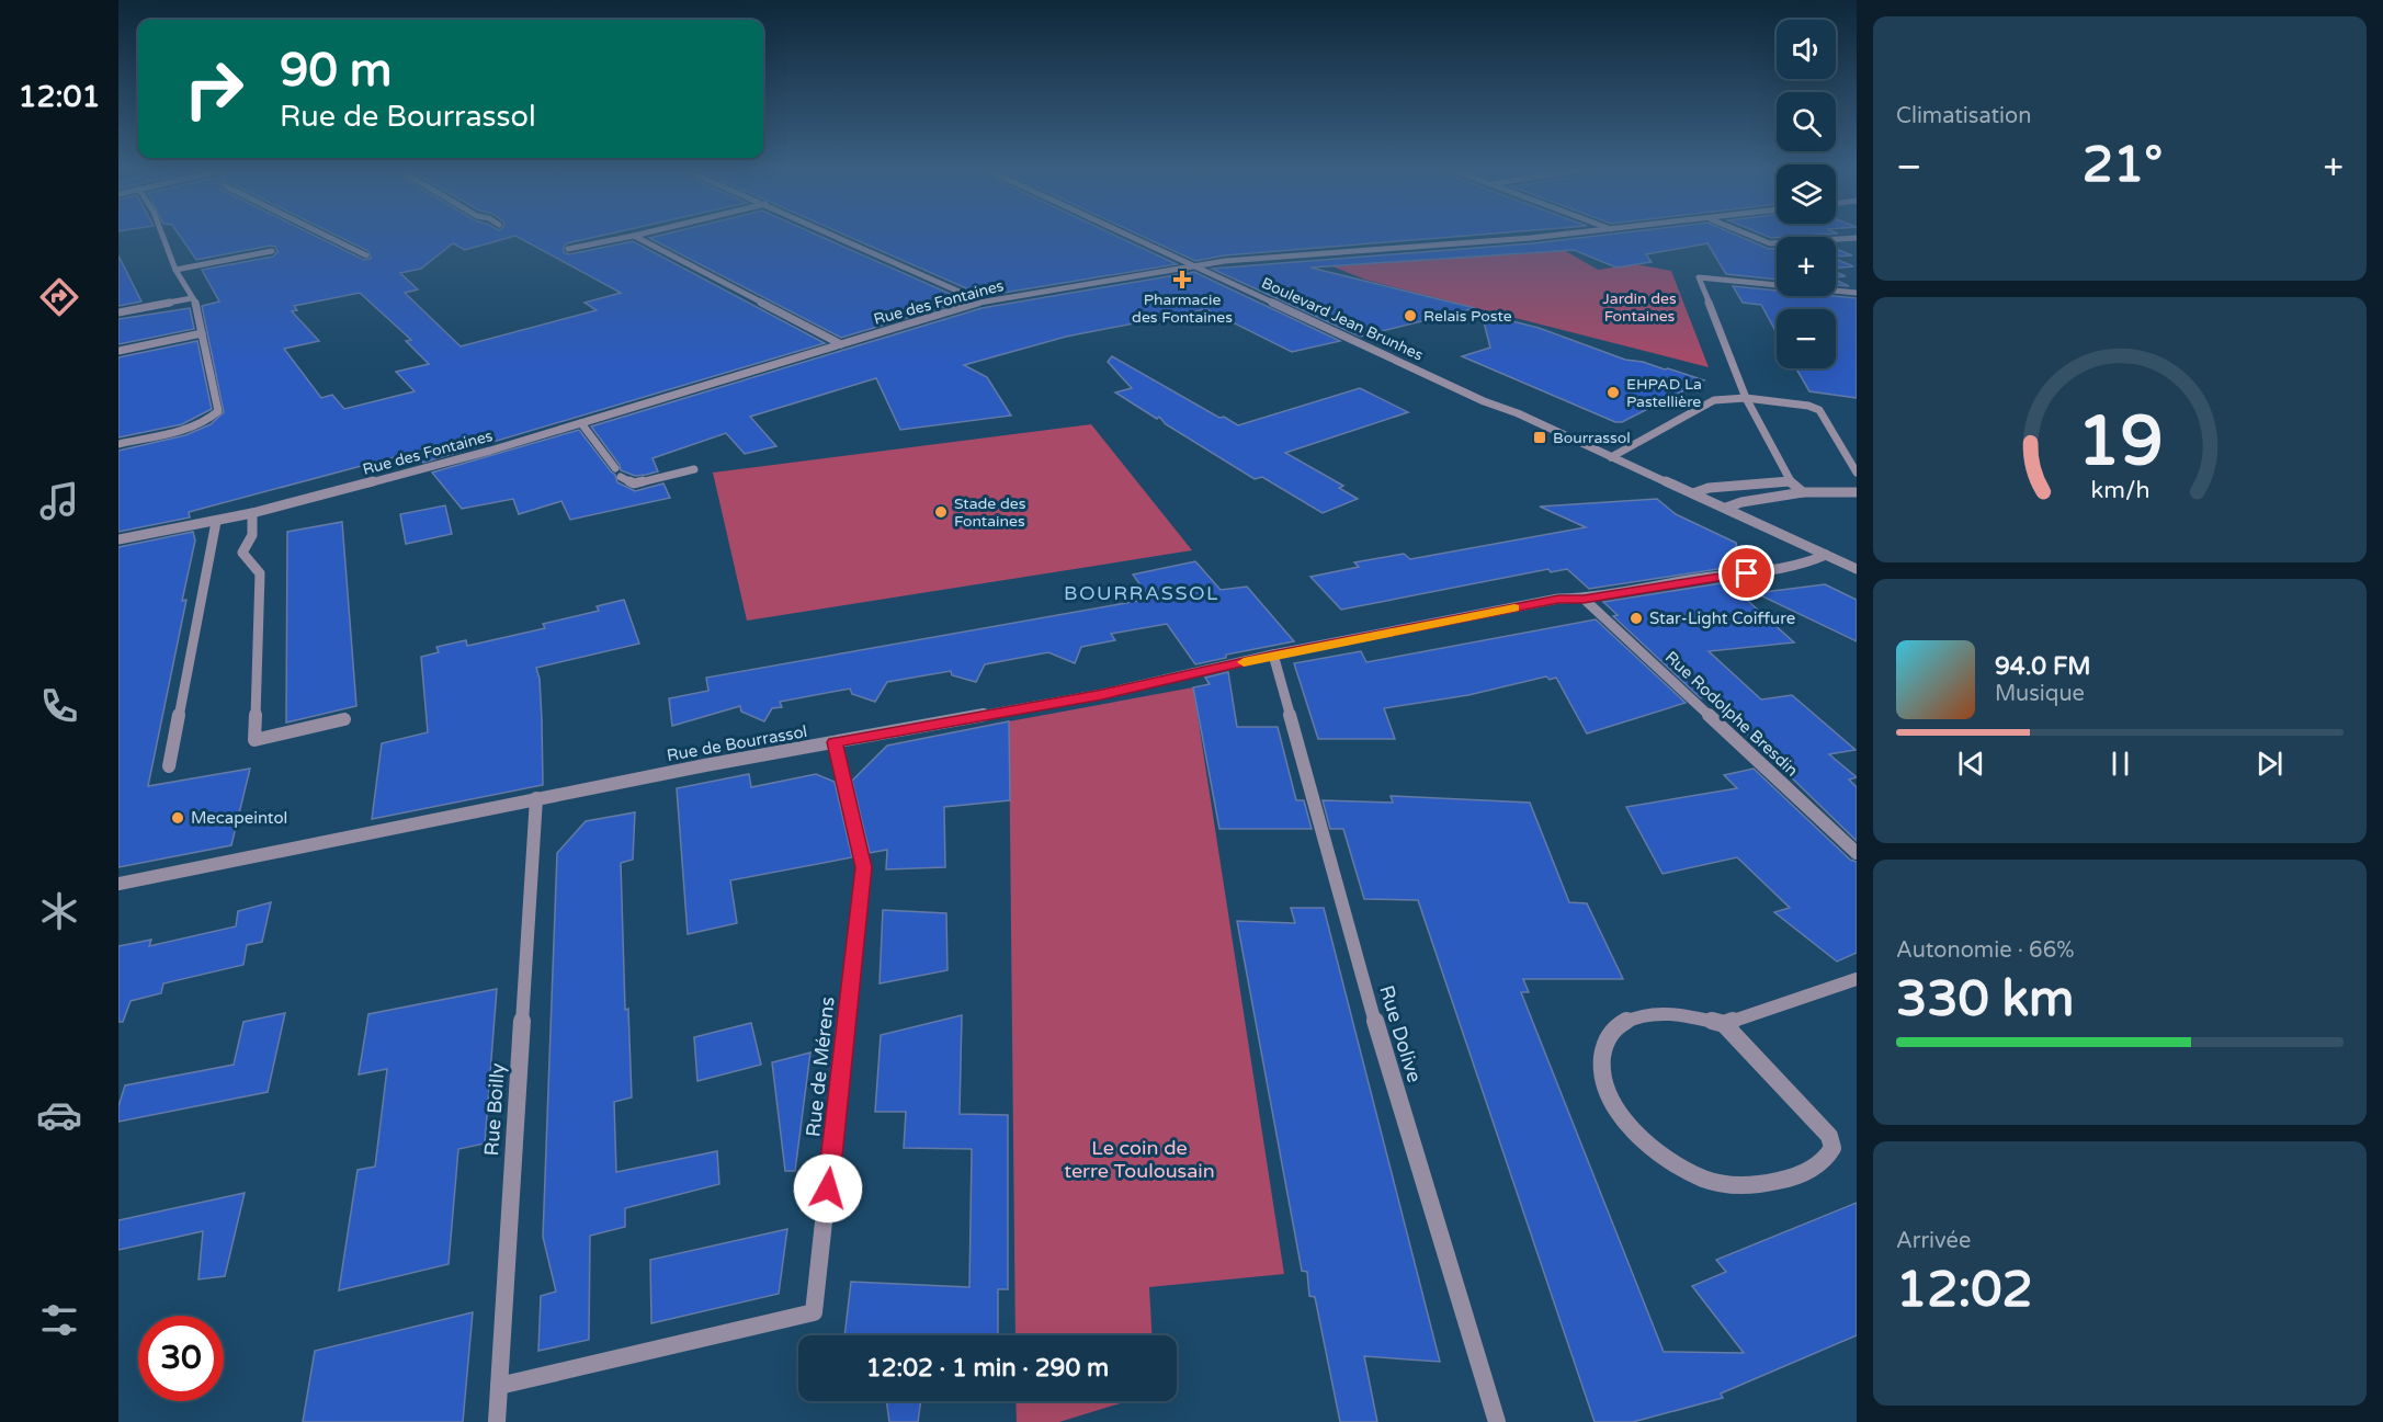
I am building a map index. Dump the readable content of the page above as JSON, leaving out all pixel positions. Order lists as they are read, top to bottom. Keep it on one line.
{"streets":{"street":["Rue des Fontaines","Boulevard Jean Brunhes","Rue Rodolphe Bresdin","Rue de Bourrassol","Rue Dolive","Rue de Mérens","Rue Boilly"]},"crossings":[["Rue des Fontaines","Boulevard Jean Brunhes"],["Boulevard Jean Brunhes","Rue de Bourrassol"],["Rue Rodolphe Bresdin","Rue de Bourrassol"],["Rue de Bourrassol","Rue Dolive"],["Rue de Bourrassol","Rue de Mérens"],["Rue de Bourrassol","Rue Boilly"],["Rue de Mérens","Rue Boilly"]],"districts":["BOURRASSOL"],"parks":["Jardin des Fontaines","Le coin de terre Toulousain"],"places":{"health":["Pharmacie des Fontaines"],"other":["Relais Poste","EHPAD La Pastellière","Stade des Fontaines","Star-Light Coiffure","Mecapeintol"],"transit":["Bourrassol"]},"page":{"tabs":"12:01","tile":["Climatisation",["Autonomie · 66%","330 km"],["Arrivée","12:02"]],"map_buttons":["+","−"],"turn":["90 m","Rue de Bourrassol"],"heat":["−","21°","+"],"song":["94.0 FM","Musique"],"limit":"30","trip":"12:02 · 1 min · 290 m","gauge":["19","km/h"]}}
